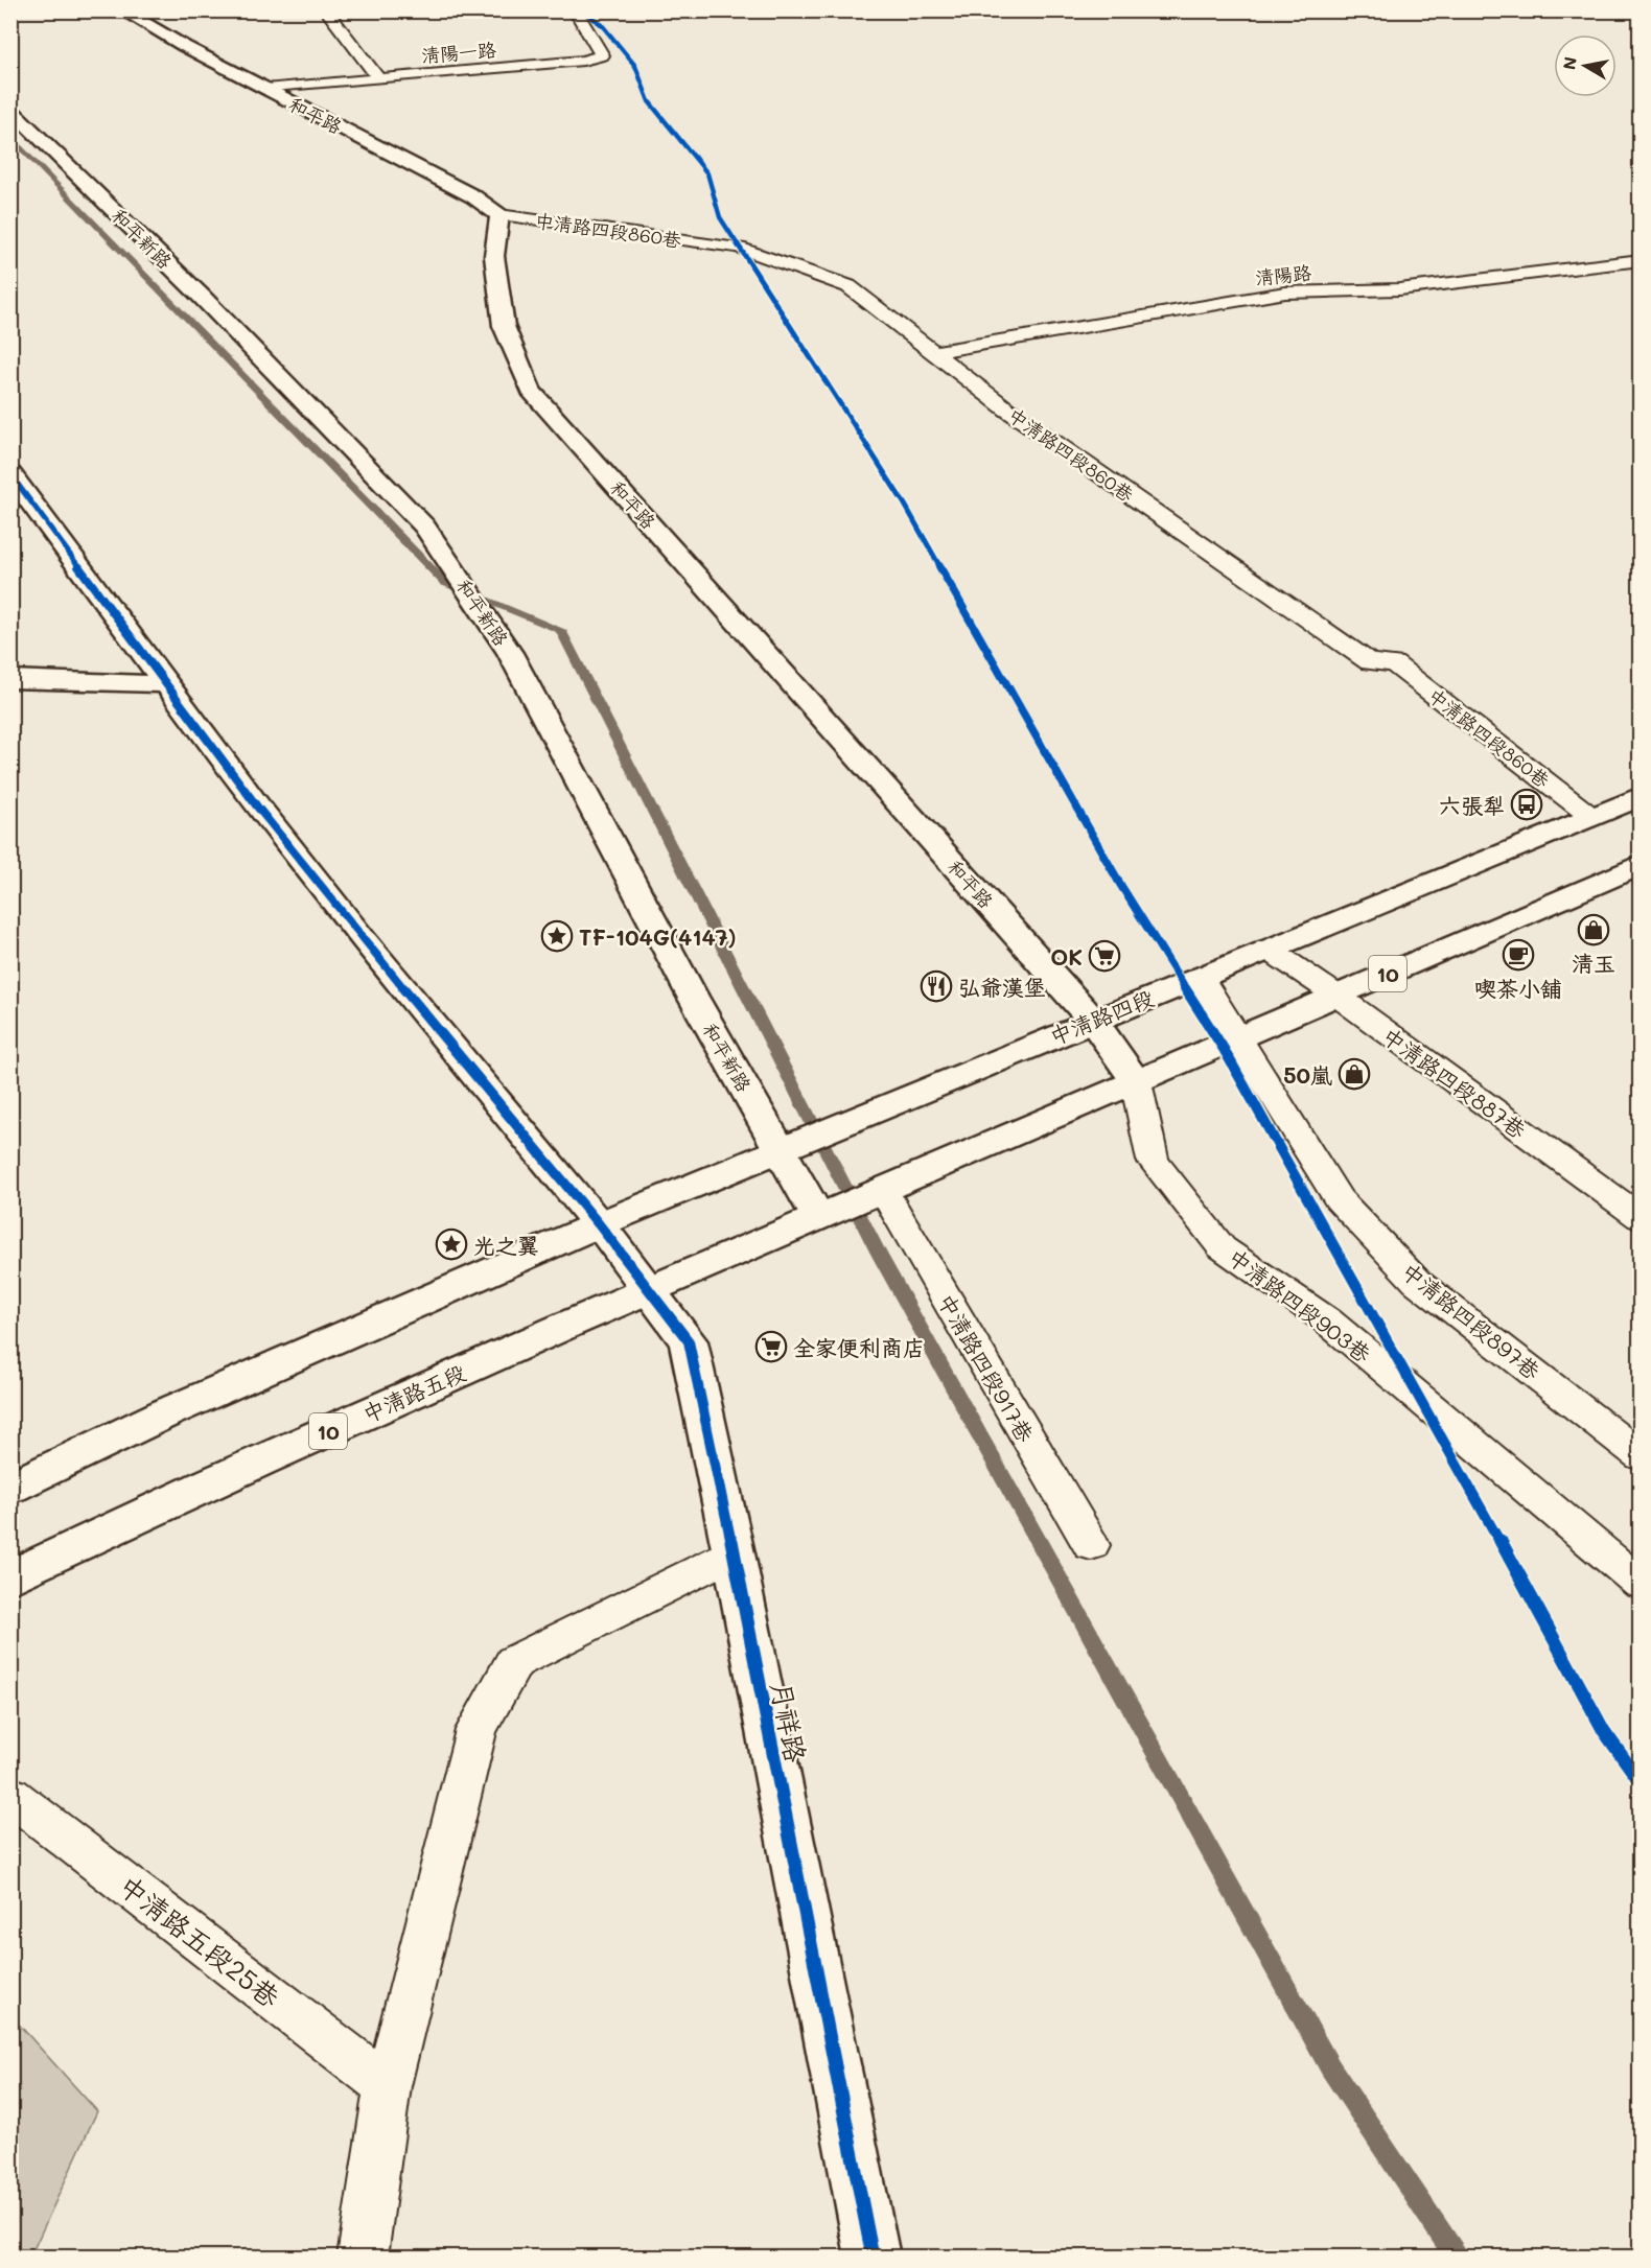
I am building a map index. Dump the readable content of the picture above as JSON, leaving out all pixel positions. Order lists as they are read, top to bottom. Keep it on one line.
{"streets":{"street":["和平路","和平新路","10","中清路四段","中清路五段","月祥路"],"lane":["清陽一路","中清路四段860巷","清陽路","中清路四段887巷","中清路四段903巷","中清路四段897巷","中清路四段917巷","中清路五段25巷"]},"crossings":[["清陽一路","和平路"],["和平路","中清路四段860巷"],["和平路","10"],["和平路","中清路四段"],["和平路","中清路四段903巷"],["中清路四段860巷","清陽路"],["中清路四段860巷","中清路四段"],["和平新路","10"],["和平新路","中清路四段"],["和平新路","中清路四段917巷"],["10","中清路四段887巷"],["10","中清路四段903巷"],["10","中清路四段897巷"],["10","中清路四段917巷"],["10","中清路五段"],["10","月祥路"],["中清路四段","中清路四段887巷"],["中清路四段","中清路四段897巷"],["中清路四段","月祥路"],["中清路五段","月祥路"]],"places":{"bus stop":["六張犁"],"shop":["清玉","50嵐"],"place":["TF-104G(4147)","光之翼"],"cafe":["喫茶小舖"],"supermarket":["OK","全家便利商店"],"restaurant":["弘爺漢堡"]},"north":"left"}
